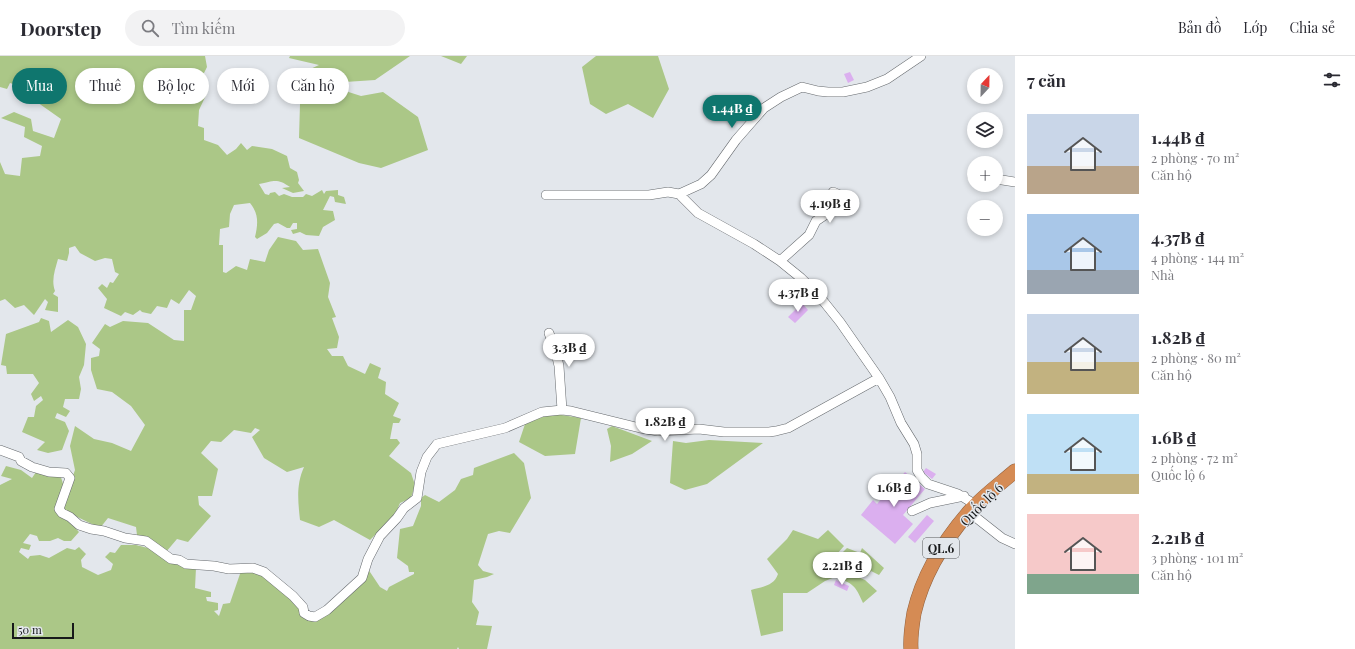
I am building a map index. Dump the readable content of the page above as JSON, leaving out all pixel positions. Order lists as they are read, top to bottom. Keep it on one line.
{"streets":{"highway":["Quốc lộ 6","QL.6"]},"scale_bar":"50 m","north":"top","page":{"header":"Doorstep","search":"Tìm kiếm","nav":["Bản đồ","Lớp","Chia sẻ"],"heading":"7 căn","map_buttons":["+","−"],"chip":["Mua","Thuê","Bộ lọc","Mới","Căn hộ"],"price":["1.44B ₫","4.19B ₫","4.37B ₫","3.3B ₫","1.82B ₫","1.6B ₫","2.21B ₫"],"list":[{"name":"1.44B ₫","note":"2 phòng · 70 m² · Căn hộ"},{"name":"4.37B ₫","note":"4 phòng · 144 m² · Nhà"},{"name":"1.82B ₫","note":"2 phòng · 80 m² · Căn hộ"},{"name":"1.6B ₫","note":"2 phòng · 72 m² · Quốc lộ 6"},{"name":"2.21B ₫","note":"3 phòng · 101 m² · Căn hộ"}],"scale":"50 m"}}
